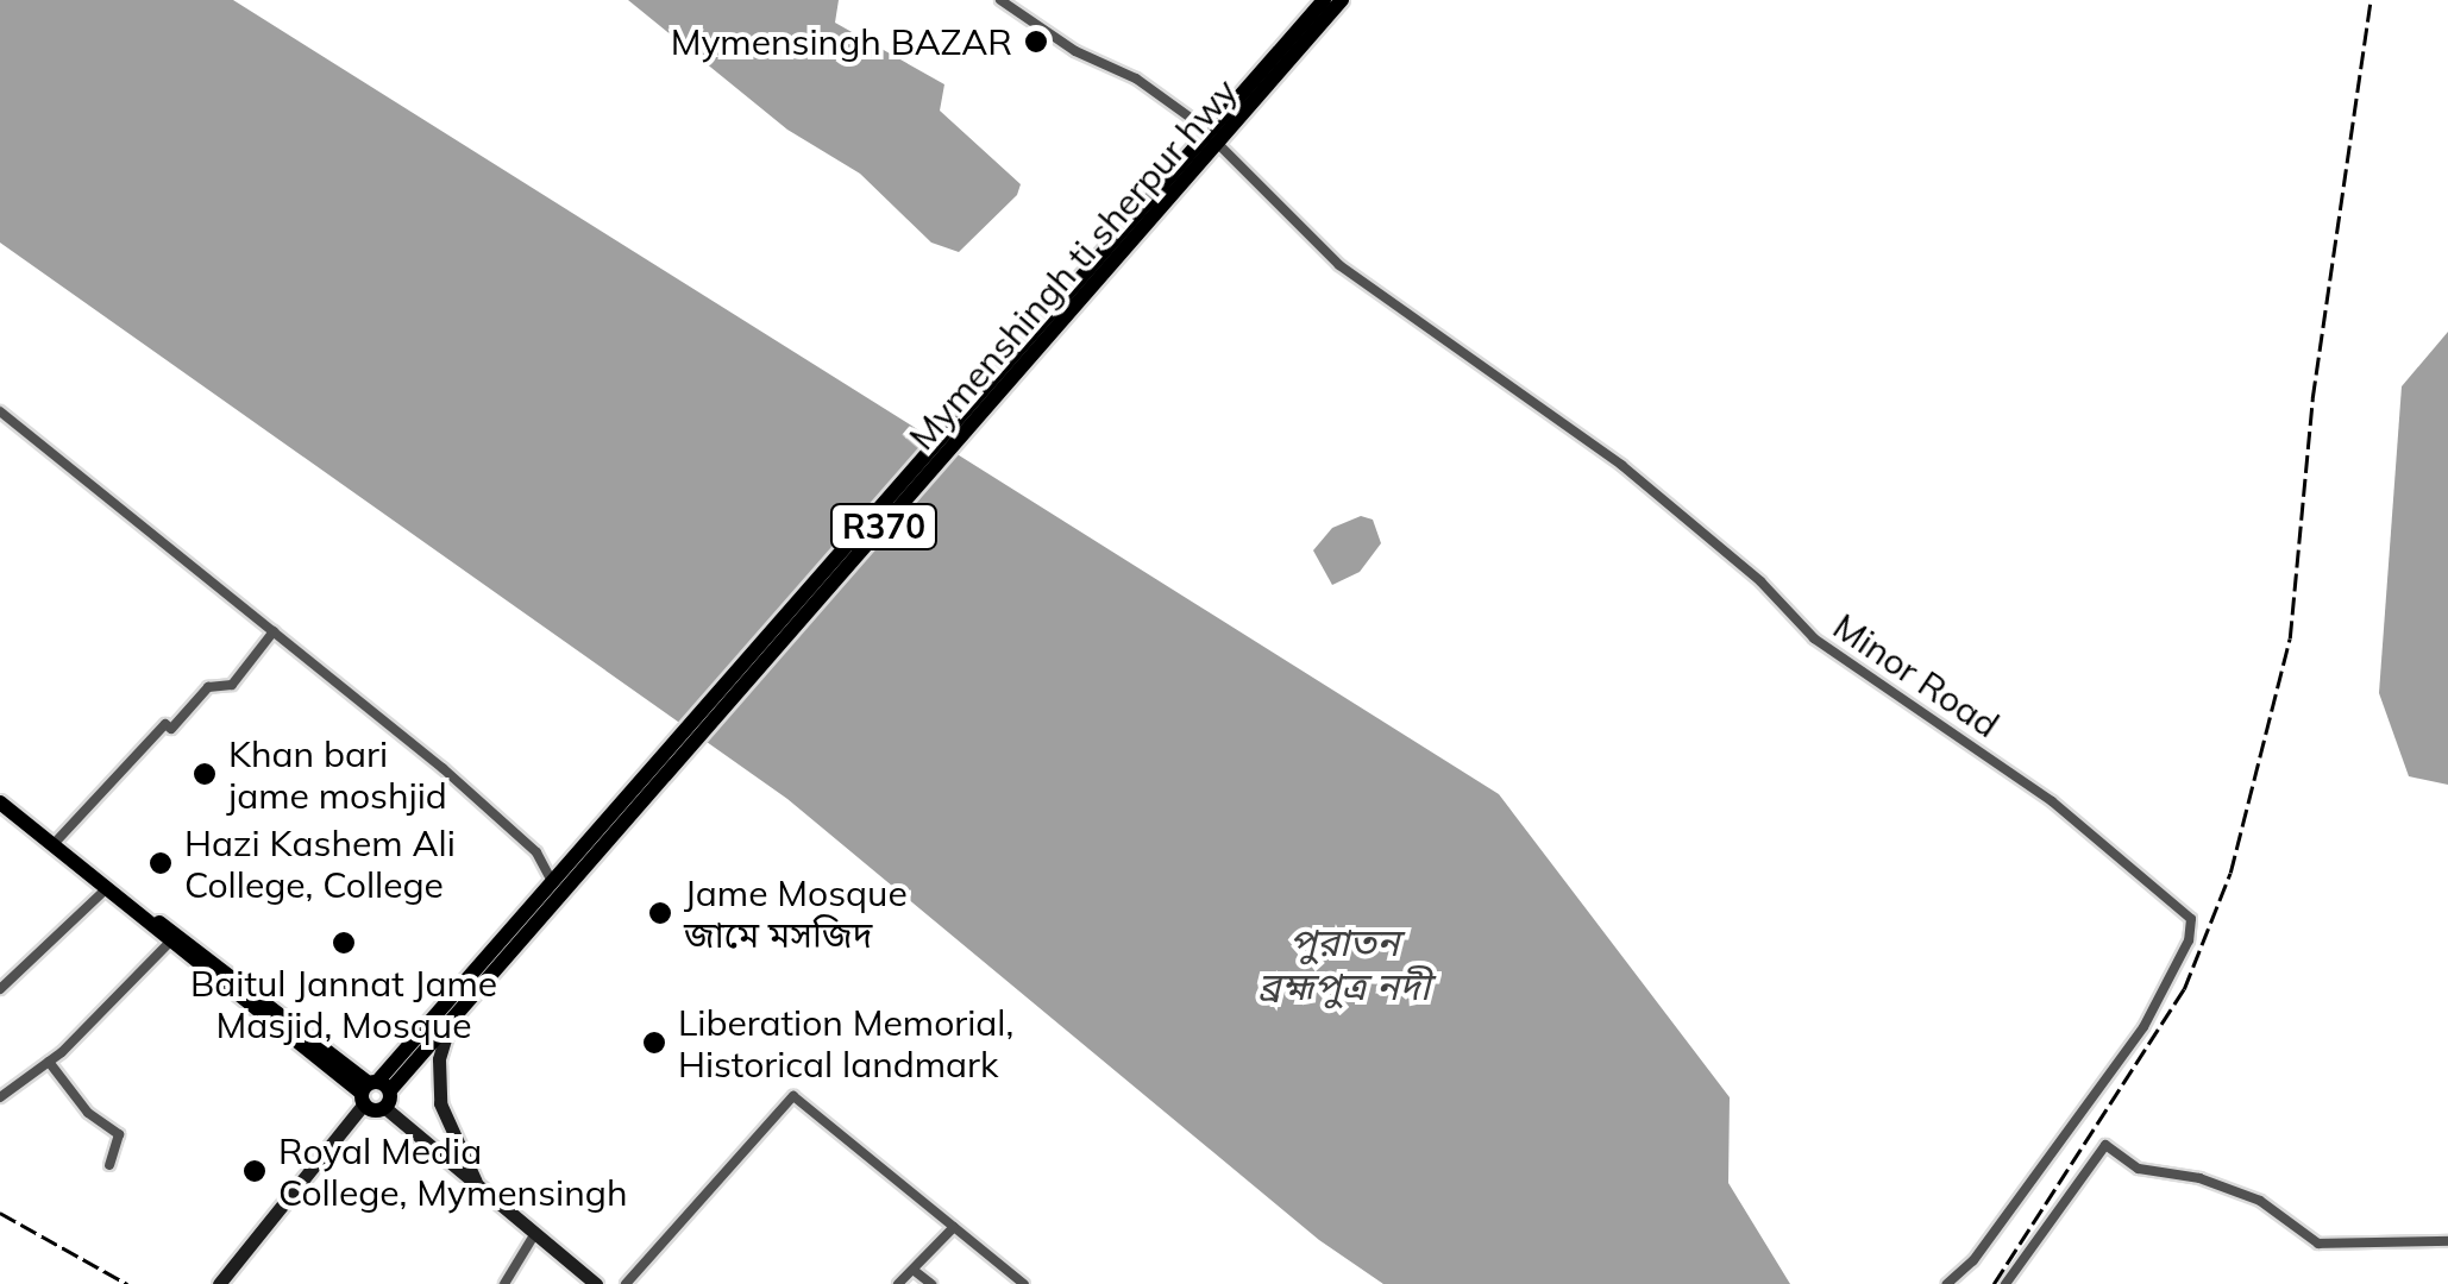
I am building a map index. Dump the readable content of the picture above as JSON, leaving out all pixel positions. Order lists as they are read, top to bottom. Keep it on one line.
{"streets":{"main road":["Mymenshingh ti sherpur hwy"],"street":["Minor Road"]},"crossings":[["Mymenshingh ti sherpur hwy","Minor Road"]],"water":["পুরাতন ব্রহ্মপুত্র নদী"],"places":["Mymensingh BAZAR","Khan bari jame moshjid","Hazi Kashem Ali College, College","Jame Mosque জামে মসজিদ","Baitul Jannat Jame Masjid, Mosque","Liberation Memorial, Historical landmark","Royal Media College, Mymensingh"]}
